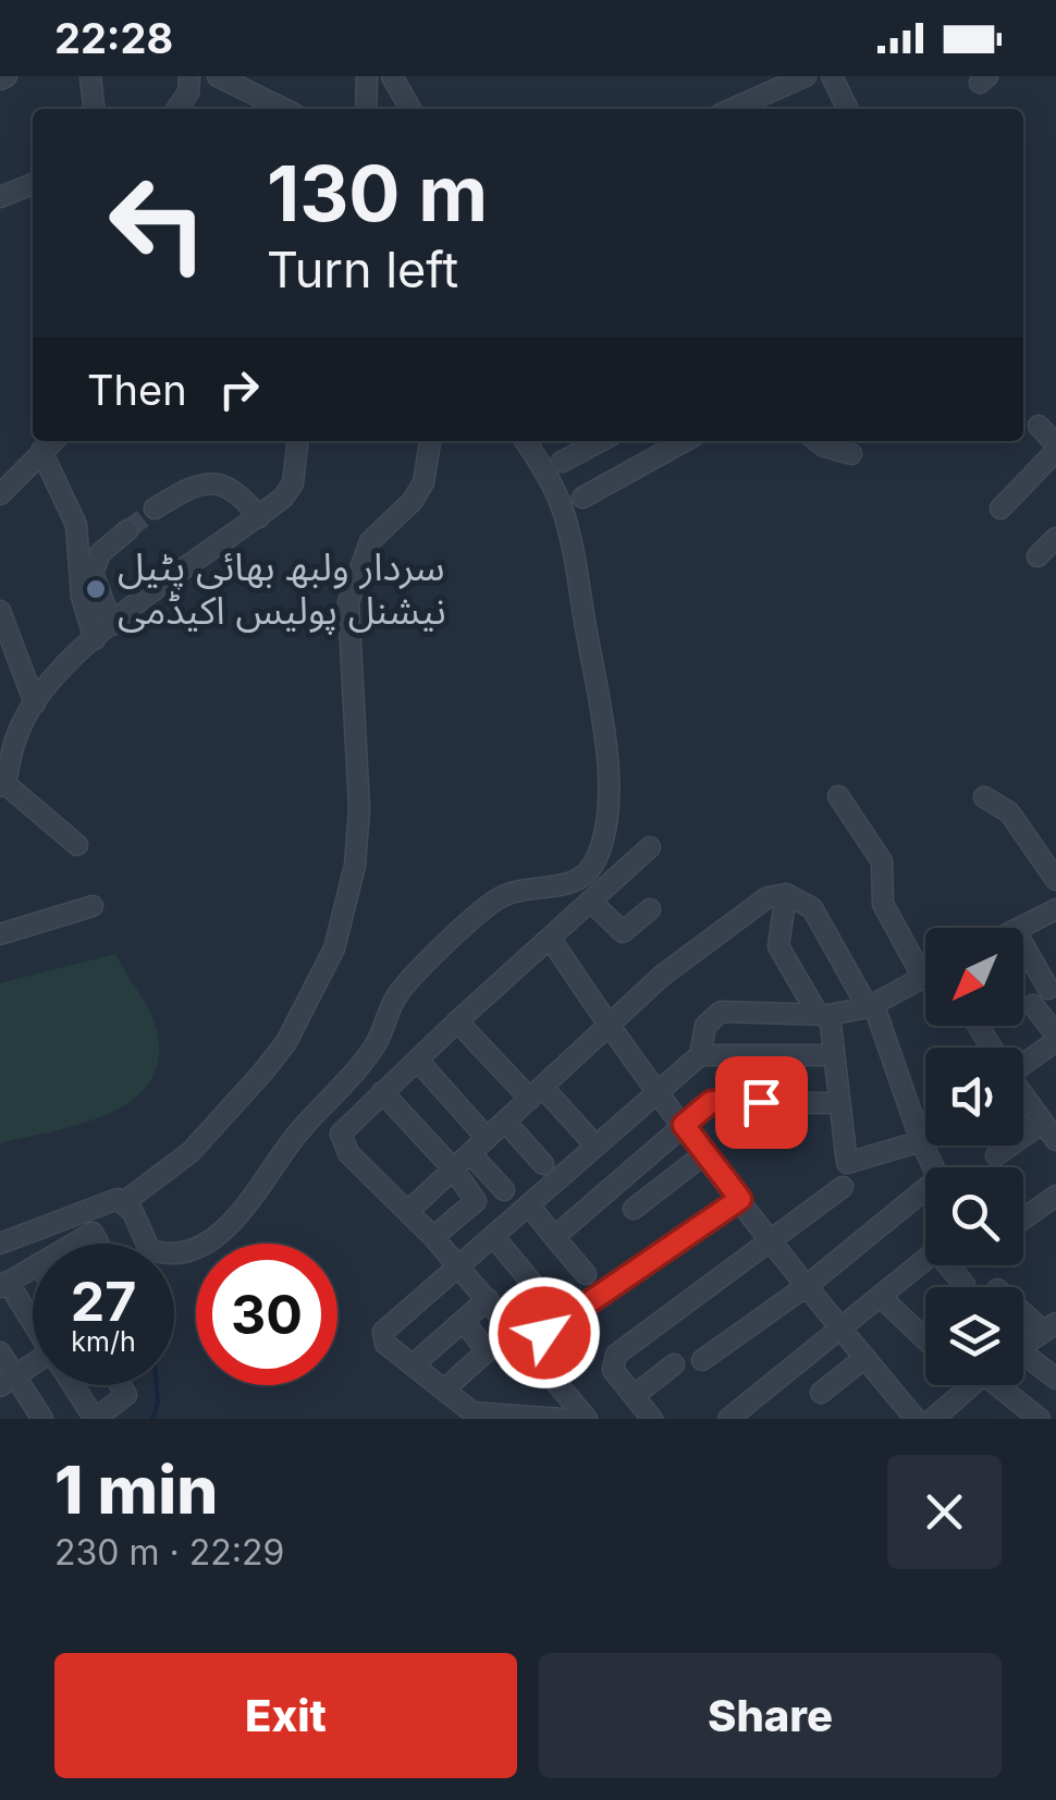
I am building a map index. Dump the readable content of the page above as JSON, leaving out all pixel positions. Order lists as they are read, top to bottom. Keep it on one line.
{"places":["سردار ولبھ بھائی پٹیل نیشنل پولیس اکیڈمی"],"north":"bottom left","page":{"status":"22:28","turn":["130 m","Turn left"],"then":"Then","speed":"27 km/h","limit":"30","heading":["1 min","230 m · 22:29"],"buttons":["Exit","Share"]}}
